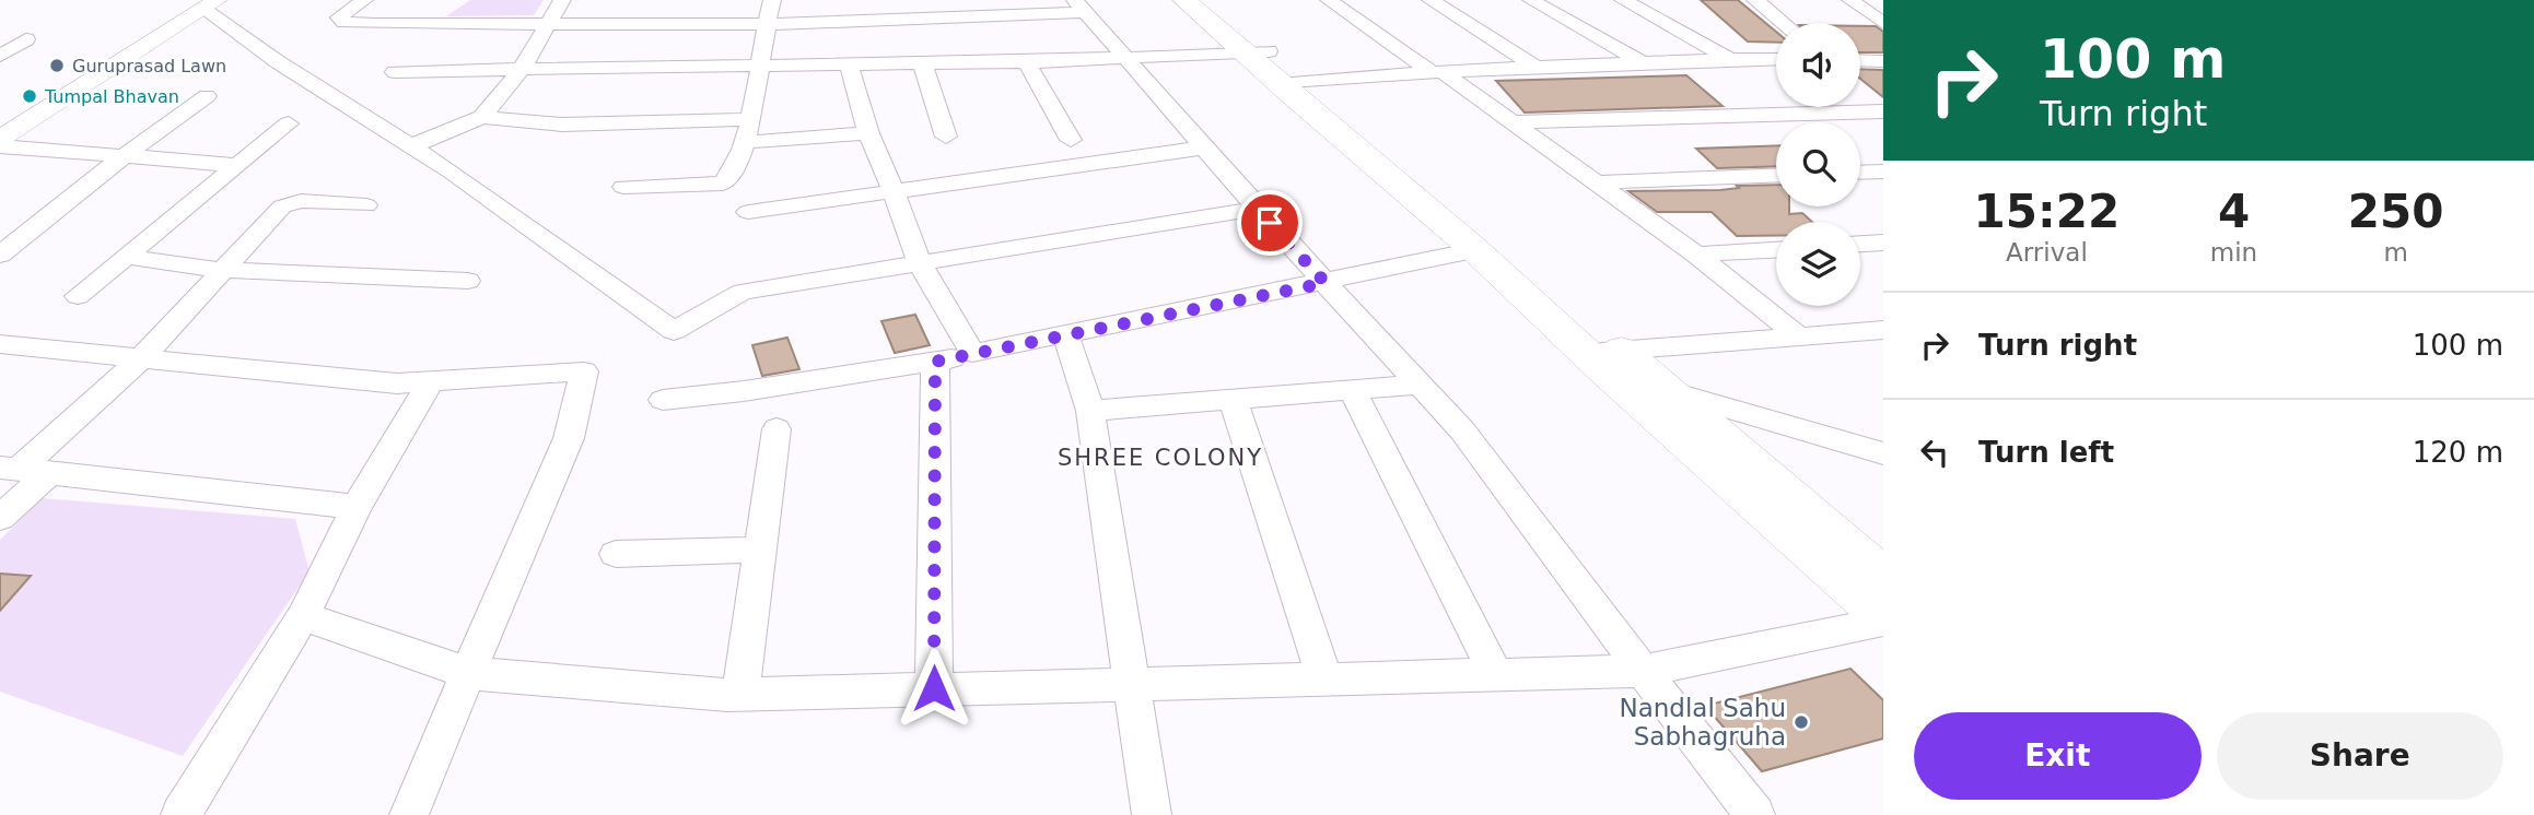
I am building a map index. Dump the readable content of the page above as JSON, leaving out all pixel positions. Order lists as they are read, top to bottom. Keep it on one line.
{"districts":["SHREE COLONY"],"places":["Guruprasad Lawn","Tumpal Bhavan","Nandlal Sahu Sabhagruha"],"page":{"turn":["100 m","Turn right"],"eta":["15:22","Arrival","4","min","250","m"],"list":[{"name":"Turn right","value":"100 m"},{"name":"Turn left","value":"120 m"}],"buttons":["Exit","Share"]}}
